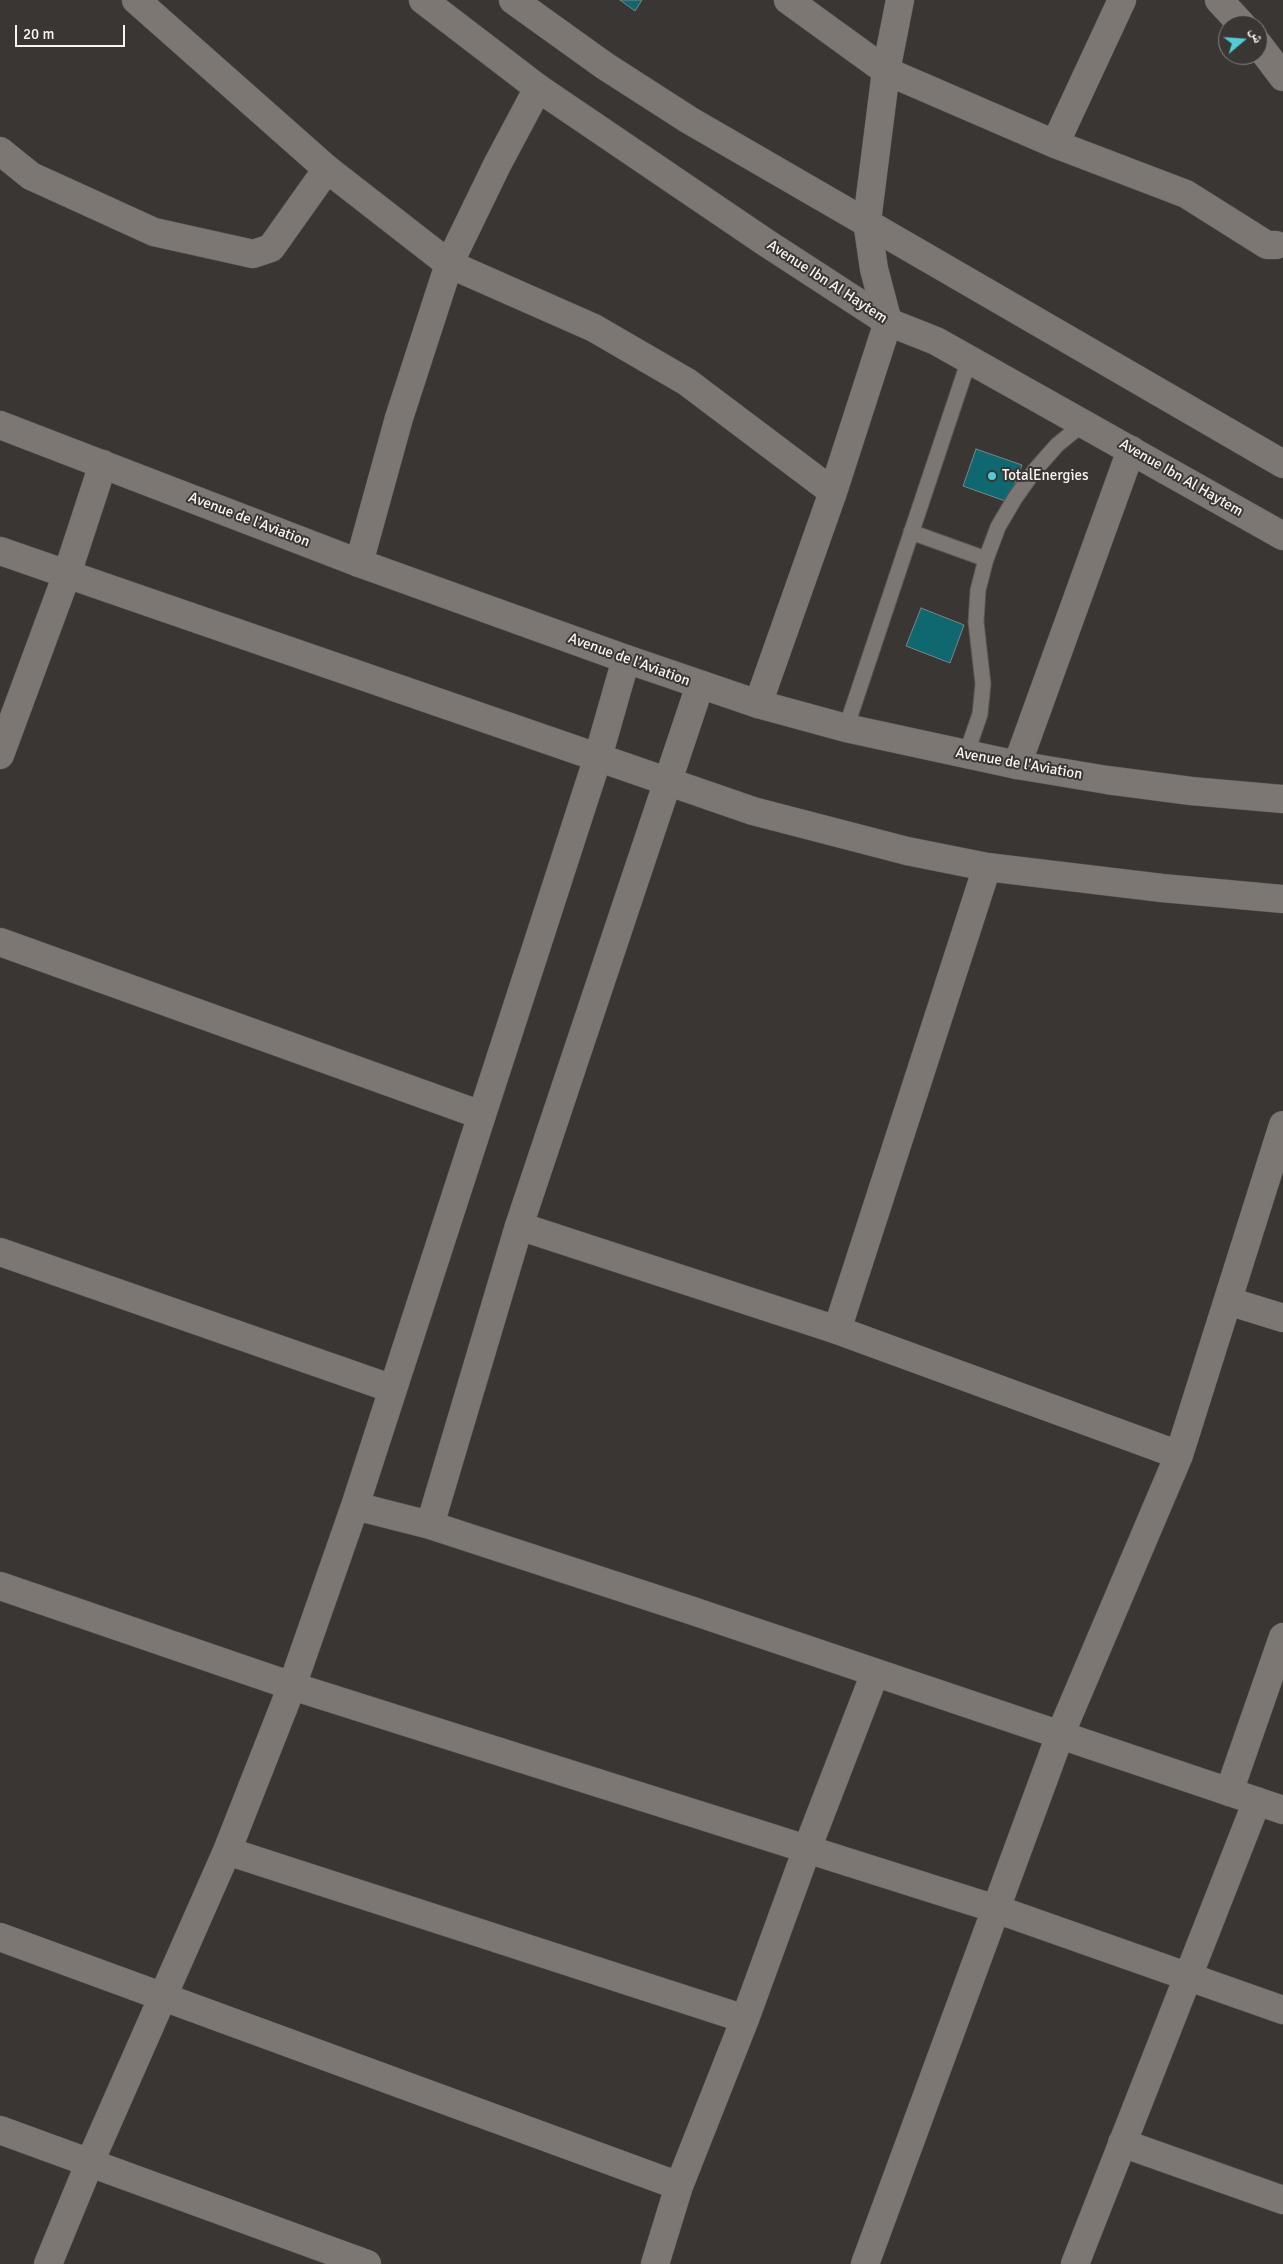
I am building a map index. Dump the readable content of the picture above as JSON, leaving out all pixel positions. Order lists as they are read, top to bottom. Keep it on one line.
{"streets":{"street":["Avenue Ibn Al Haytem","Avenue de l'Aviation"]},"places":["TotalEnergies"],"scale_bar":"20 m","north":"right"}
